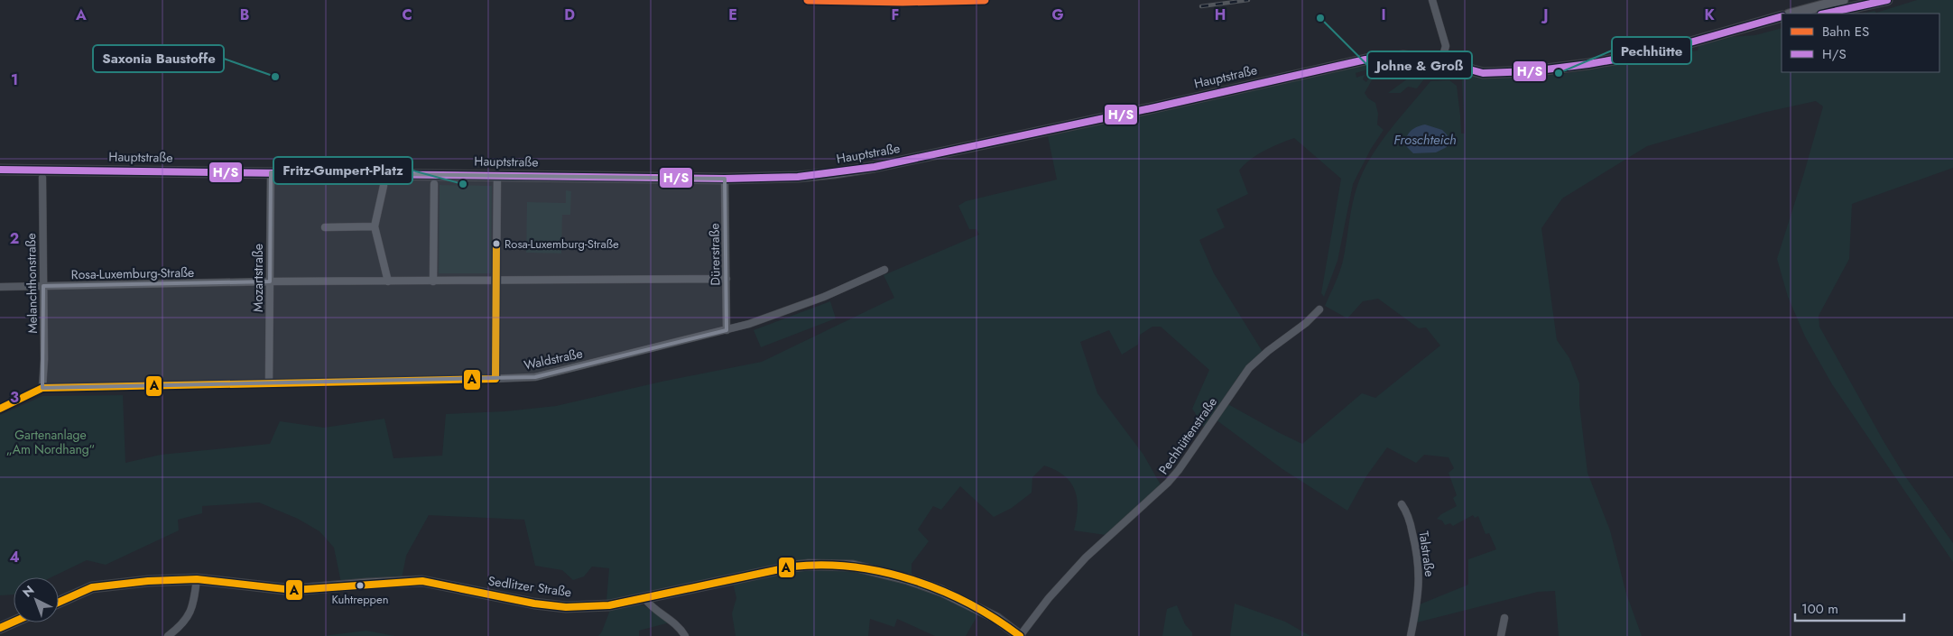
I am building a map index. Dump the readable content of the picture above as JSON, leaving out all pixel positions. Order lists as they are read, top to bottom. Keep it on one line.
{"streets":{"main road":["Hauptstraße","Sedlitzer Straße"],"street":["Dürerstraße","Rosa-Luxemburg-Straße","Mozartstraße","Melanchthonstraße","Waldstraße","Pechhüttenstraße","Talstraße"]},"crossings":[["Hauptstraße","Dürerstraße"],["Hauptstraße","Mozartstraße"],["Dürerstraße","Rosa-Luxemburg-Straße"],["Dürerstraße","Waldstraße"],["Rosa-Luxemburg-Straße","Mozartstraße"],["Rosa-Luxemburg-Straße","Melanchthonstraße"],["Mozartstraße","Waldstraße"],["Melanchthonstraße","Waldstraße"],["Pechhüttenstraße","Sedlitzer Straße"]],"water":["Froschteich"],"parks":["Gartenanlage „Am Nordhang“"],"places":["Johne & Groß","Pechhütte","Saxonia Baustoffe","Fritz-Gumpert-Platz","Rosa-Luxemburg-Straße","Kuhtreppen"],"lines":["rail line ES","transit line H/S","transit line A"],"legend":["Bahn ES","H/S"],"scale_bar":"100 m","north":"top left","grid":{"columns":["A","B","C","D","E","F","G","H","I","J","K"],"rows":["1","2","3","4"]}}
